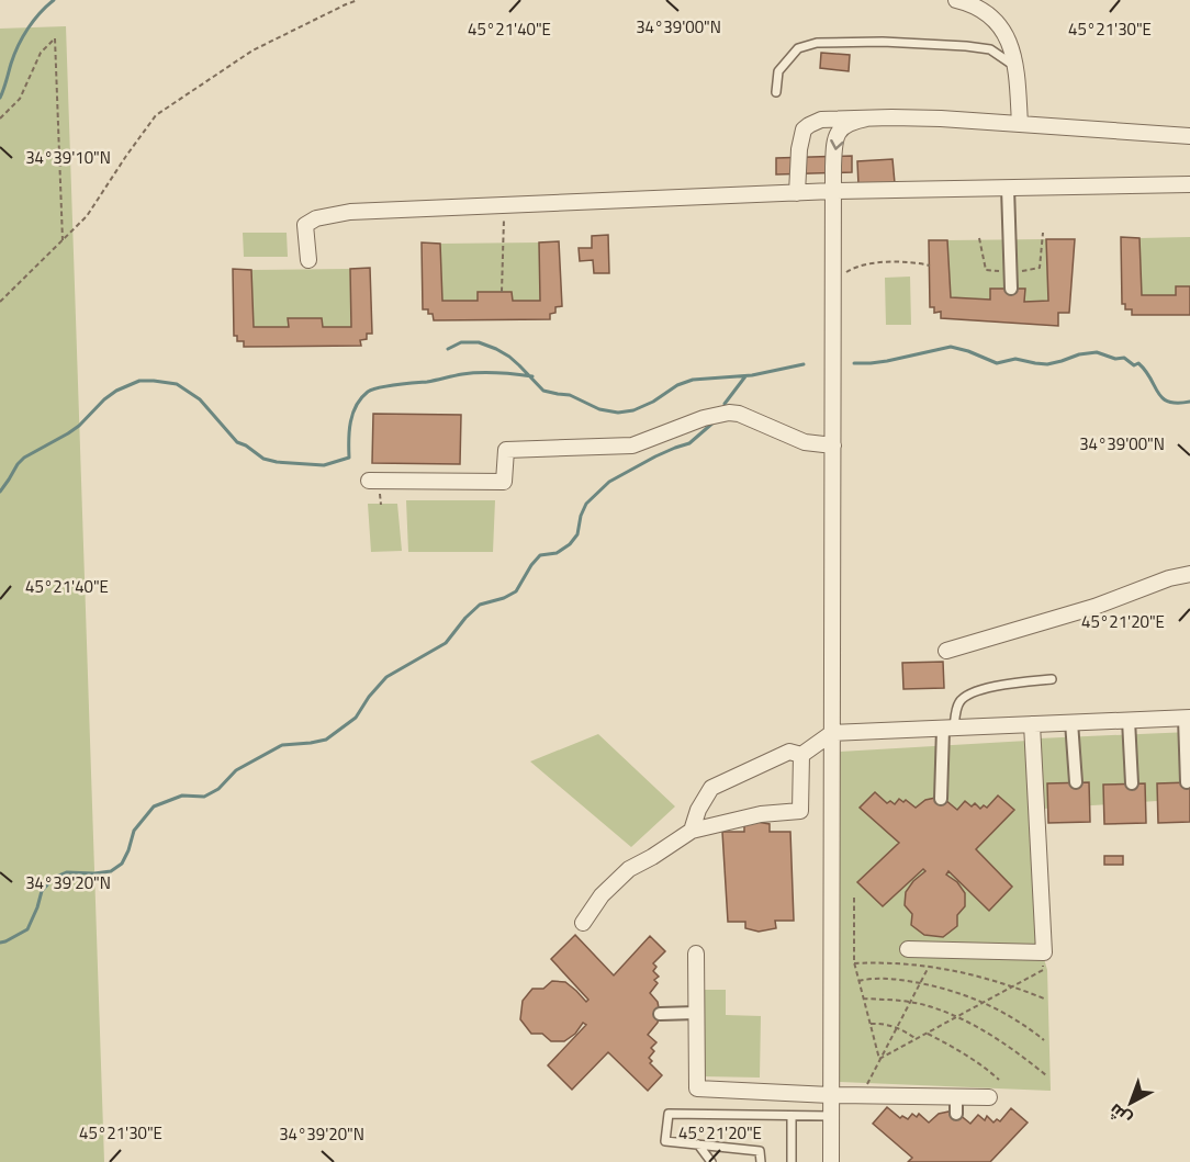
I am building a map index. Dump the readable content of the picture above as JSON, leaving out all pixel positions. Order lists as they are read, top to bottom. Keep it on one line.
{"north":"bottom left","coordinates":["34°39'00\"N","45°21'40\"E","45°21'30\"E","34°39'10\"N","45°21'20\"E","34°39'20\"N"]}
